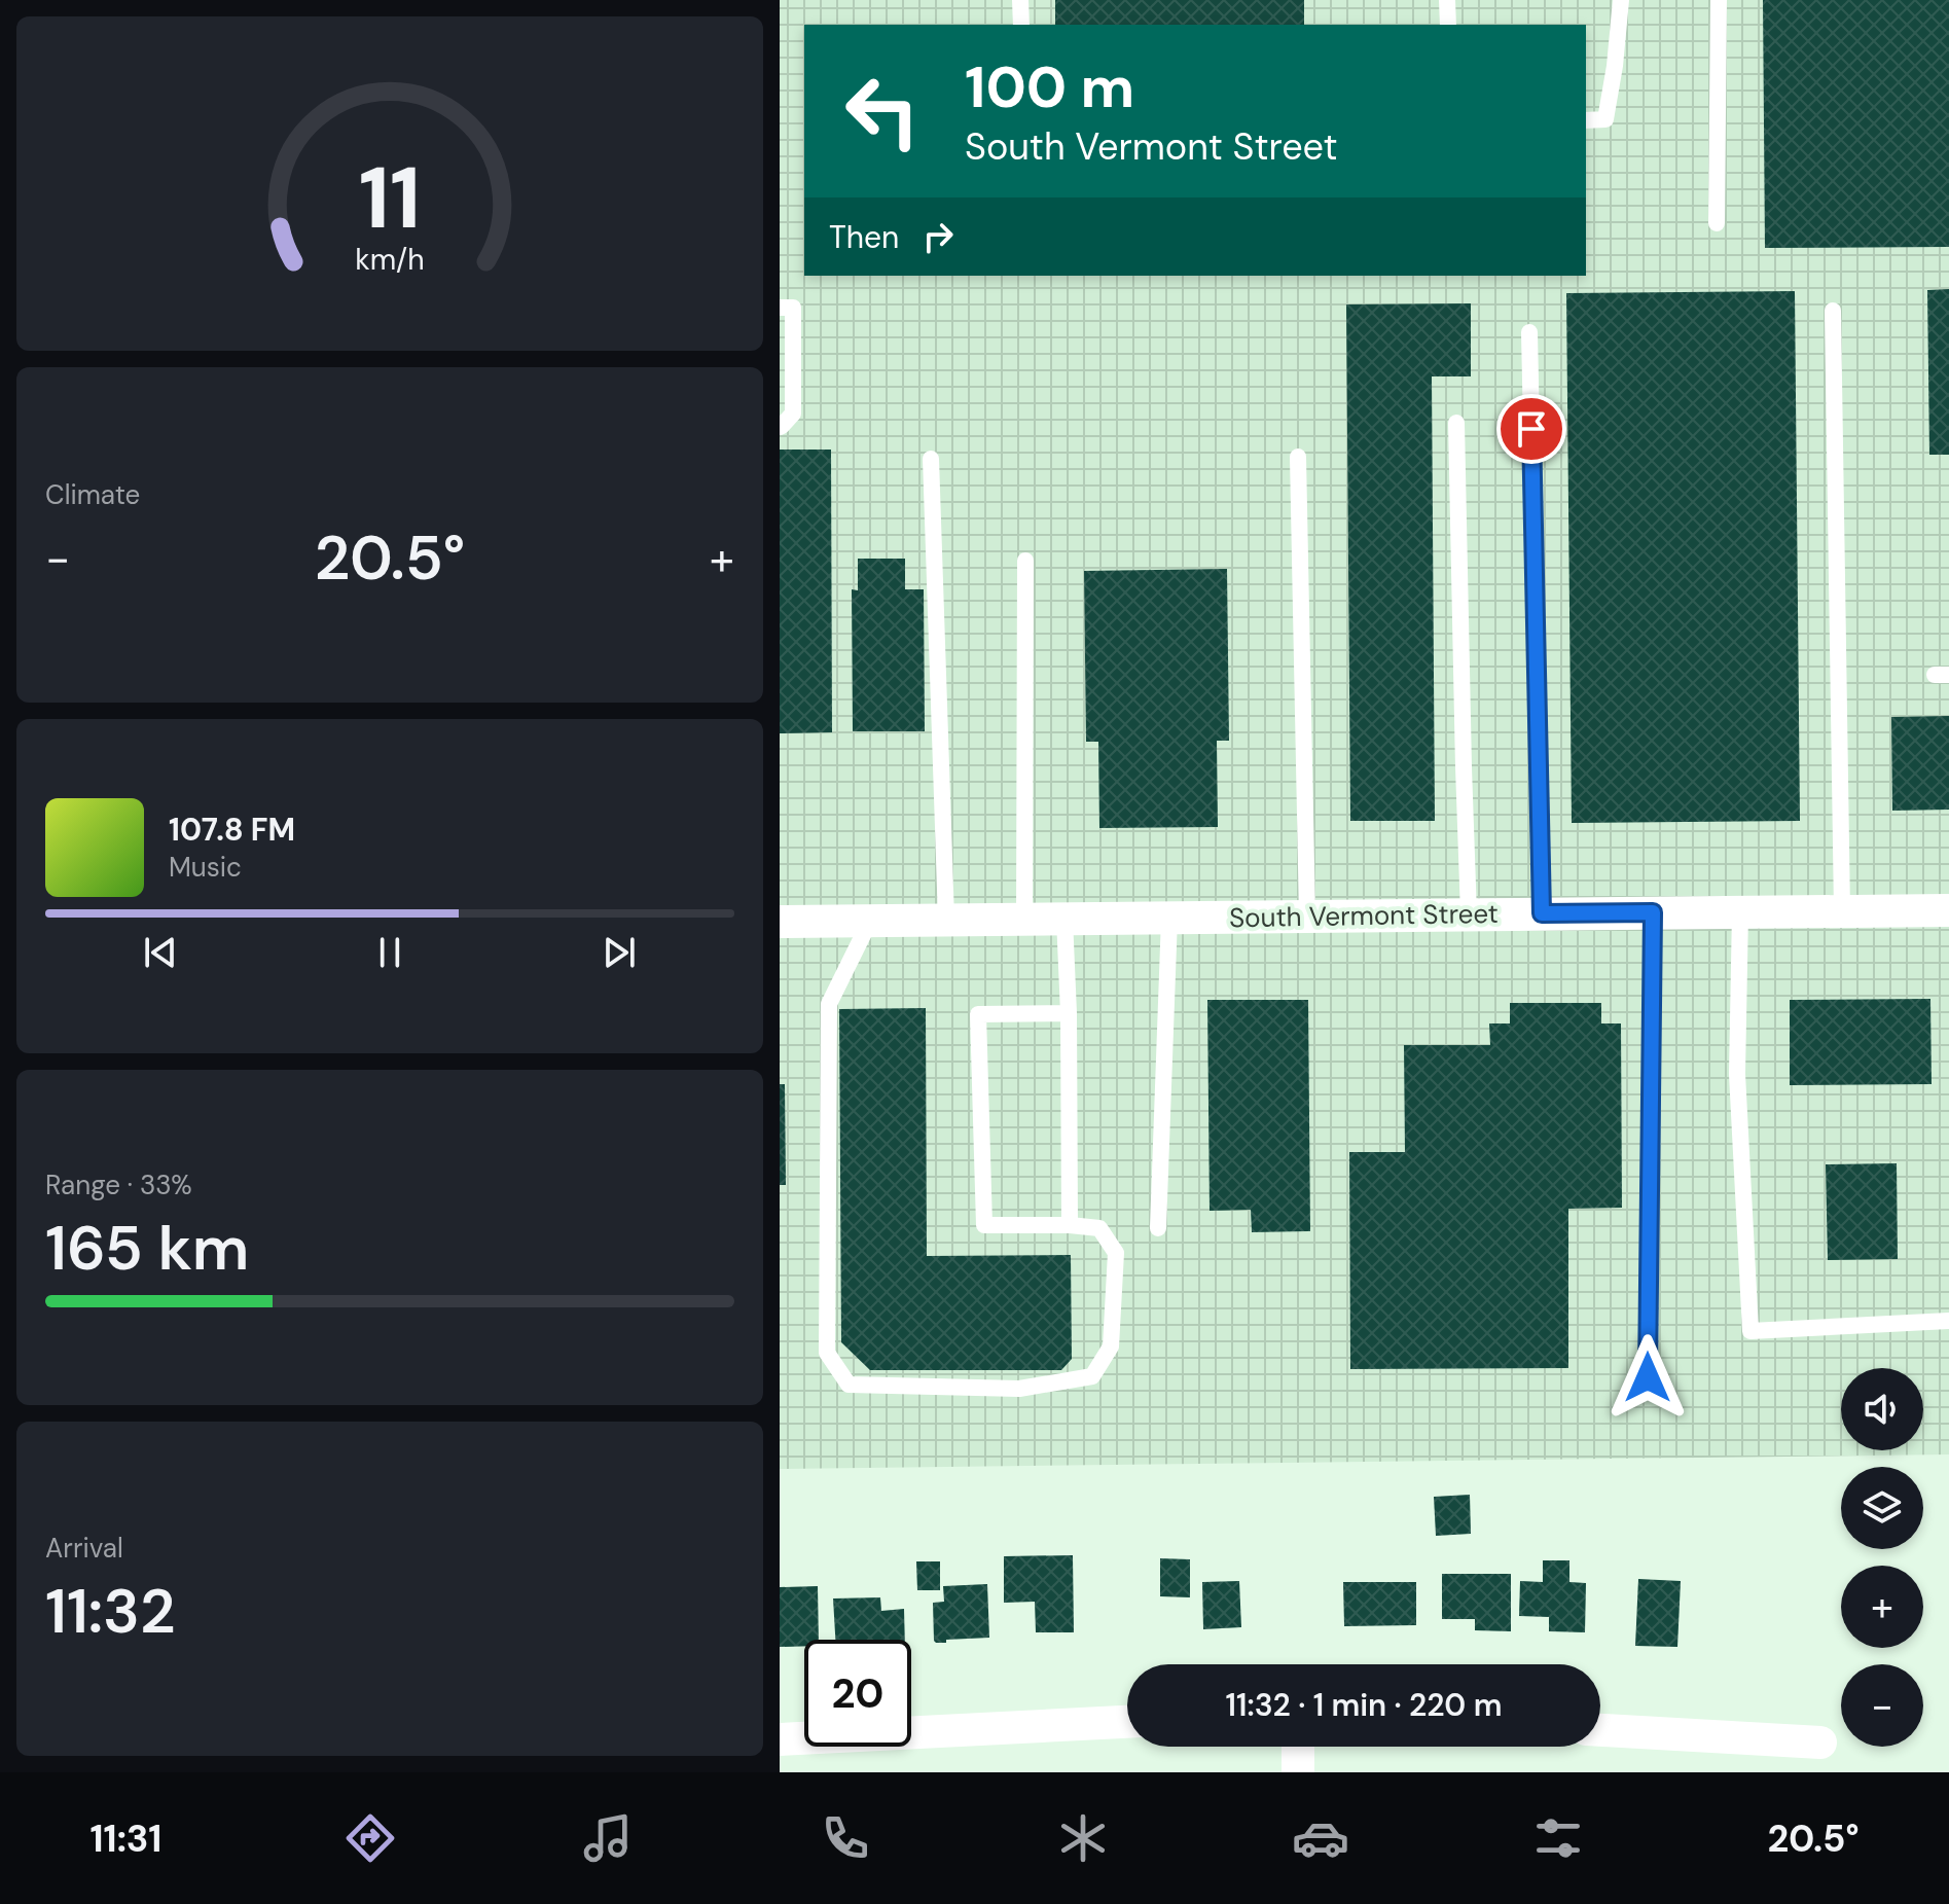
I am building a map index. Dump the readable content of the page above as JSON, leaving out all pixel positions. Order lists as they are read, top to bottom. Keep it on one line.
{"streets":{"street":["South Vermont Street"]},"page":{"turn":["100 m","South Vermont Street"],"then":"Then","tile":["Climate",["Range · 33%","165 km"],["Arrival","11:32"]],"heat":["−","20.5°","+"],"song":["107.8 FM","Music"],"map_buttons":["+","−"],"limit":"20","trip":"11:32 · 1 min · 220 m","tabs":["11:31","20.5°"],"gauge":["11","km/h"]}}
